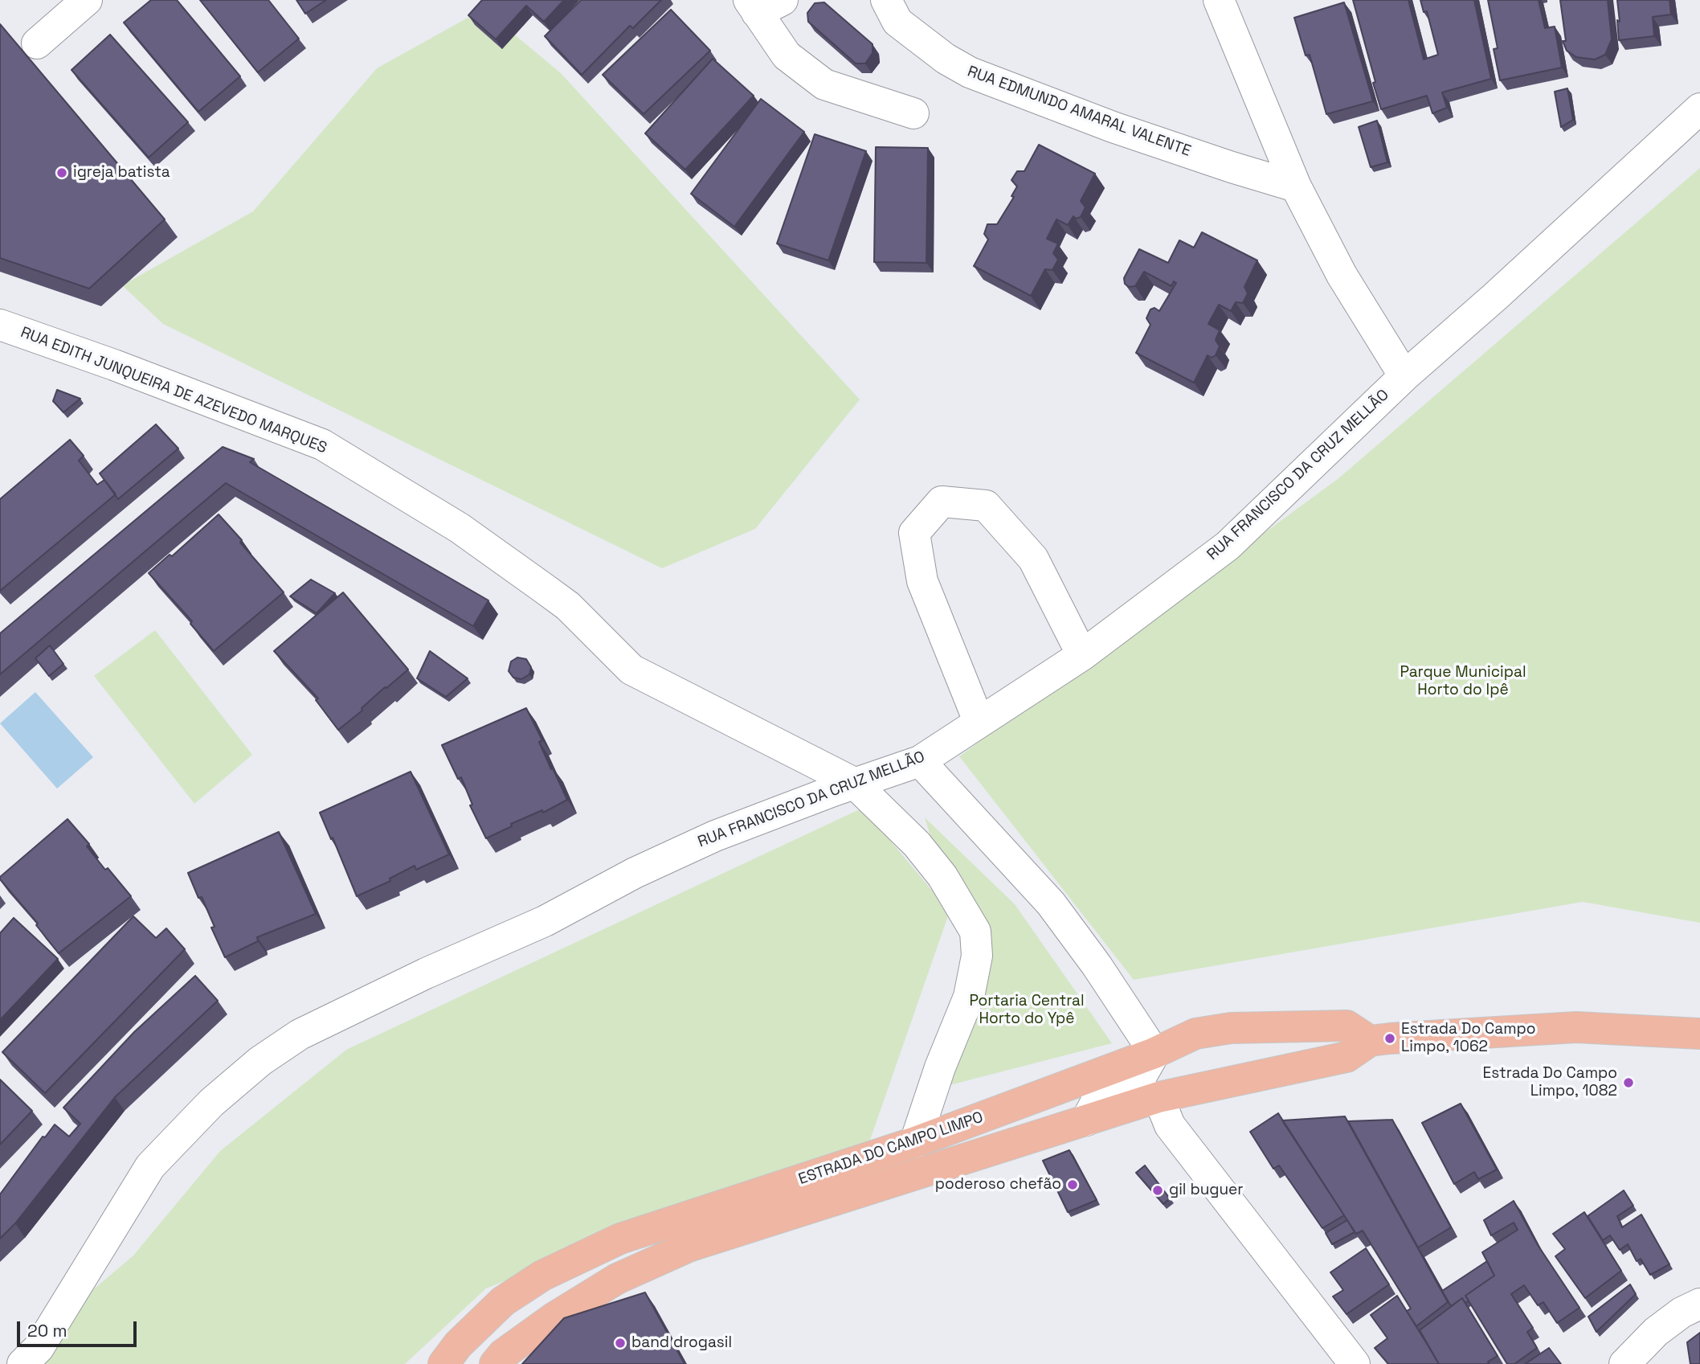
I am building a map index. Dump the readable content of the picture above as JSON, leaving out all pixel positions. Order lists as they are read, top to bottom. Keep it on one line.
{"streets":{"main road":["ESTRADA DO CAMPO LIMPO"],"street":["RUA EDMUNDO AMARAL VALENTE","RUA EDITH JUNQUEIRA DE AZEVEDO MARQUES","RUA FRANCISCO DA CRUZ MELLÃO"]},"crossings":[["RUA EDITH JUNQUEIRA DE AZEVEDO MARQUES","RUA FRANCISCO DA CRUZ MELLÃO"],["RUA EDITH JUNQUEIRA DE AZEVEDO MARQUES","ESTRADA DO CAMPO LIMPO"]],"parks":["Parque Municipal Horto do Ipê","Portaria Central Horto do Ypê"],"places":["igreja batista","Estrada Do Campo Limpo, 1062","Estrada Do Campo Limpo, 1082","poderoso chefão","gil buguer","band drogasil"],"scale_bar":"20 m"}
